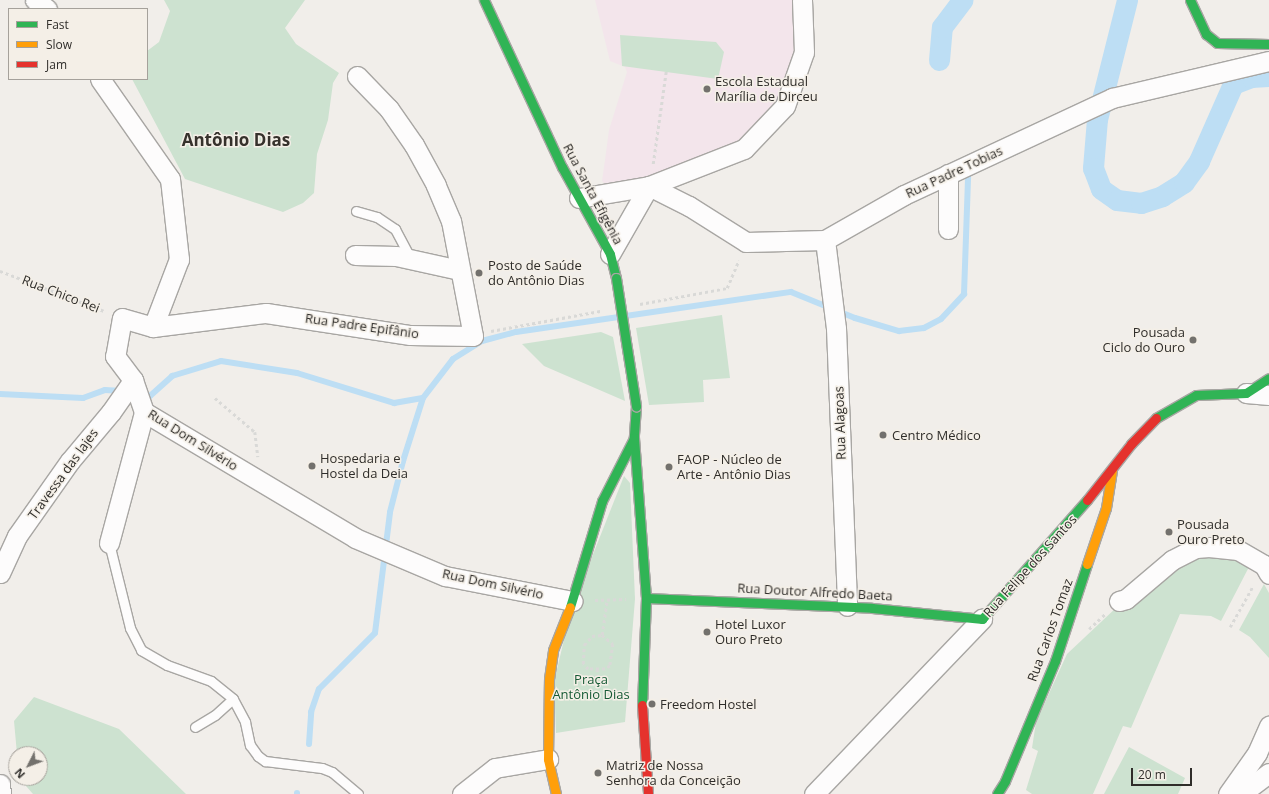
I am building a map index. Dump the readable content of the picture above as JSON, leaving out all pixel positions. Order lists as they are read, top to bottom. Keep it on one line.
{"streets":{"street":["Rua Padre Tobias","Rua Santa Efigênia","Rua Padre Epifânio","Rua Alagoas","Rua Dom Silvério","Travessa das lajes","Rua Felipe dos Santos","Rua Doutor Alfredo Baeta","Rua Carlos Tomaz"],"path":["Rua Chico Rei"]},"crossings":[["Rua Padre Tobias","Rua Alagoas"],["Rua Chico Rei","Rua Dom Silvério"],["Rua Alagoas","Rua Doutor Alfredo Baeta"],["Rua Dom Silvério","Travessa das lajes"],["Rua Felipe dos Santos","Rua Doutor Alfredo Baeta"],["Rua Felipe dos Santos","Rua Carlos Tomaz"]],"districts":["Antônio Dias"],"parks":["Praça Antônio Dias"],"places":["Escola Estadual Marília de Dirceu","Posto de Saúde do Antônio Dias","Pousada Ciclo do Ouro","Centro Médico","Hospedaria e Hostel da Deia","FAOP - Núcleo de Arte - Antônio Dias","Pousada Ouro Preto","Hotel Luxor Ouro Preto","Freedom Hostel","Matriz de Nossa Senhora da Conceição"],"legend":["Fast","Slow","Jam"],"scale_bar":"20 m","north":"bottom left"}
